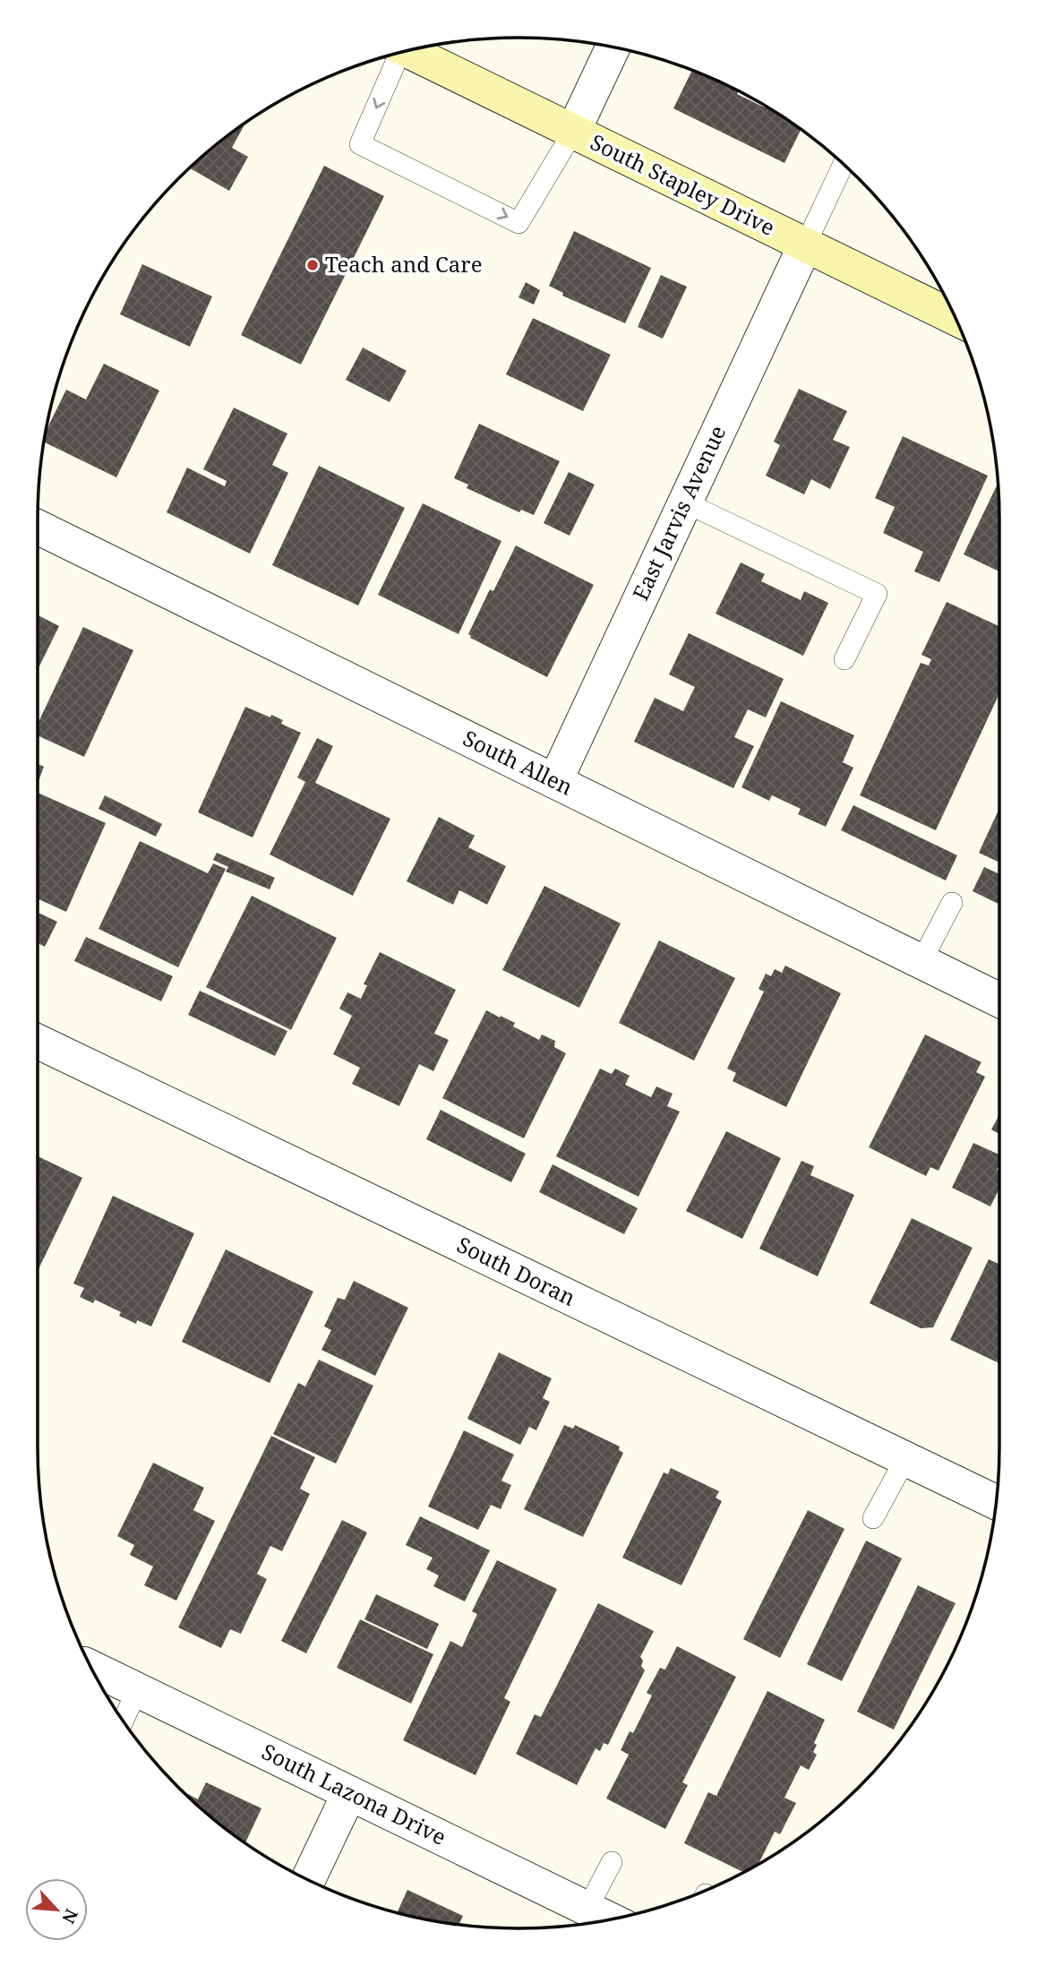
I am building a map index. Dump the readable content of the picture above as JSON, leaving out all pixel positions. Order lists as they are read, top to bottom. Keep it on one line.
{"streets":{"main road":["South Stapley Drive"],"street":["East Jarvis Avenue","South Allen","South Doran","South Lazona Drive"]},"crossings":[["South Stapley Drive","East Jarvis Avenue"],["East Jarvis Avenue","South Allen"]],"places":["Teach and Care"],"north":"bottom right"}
